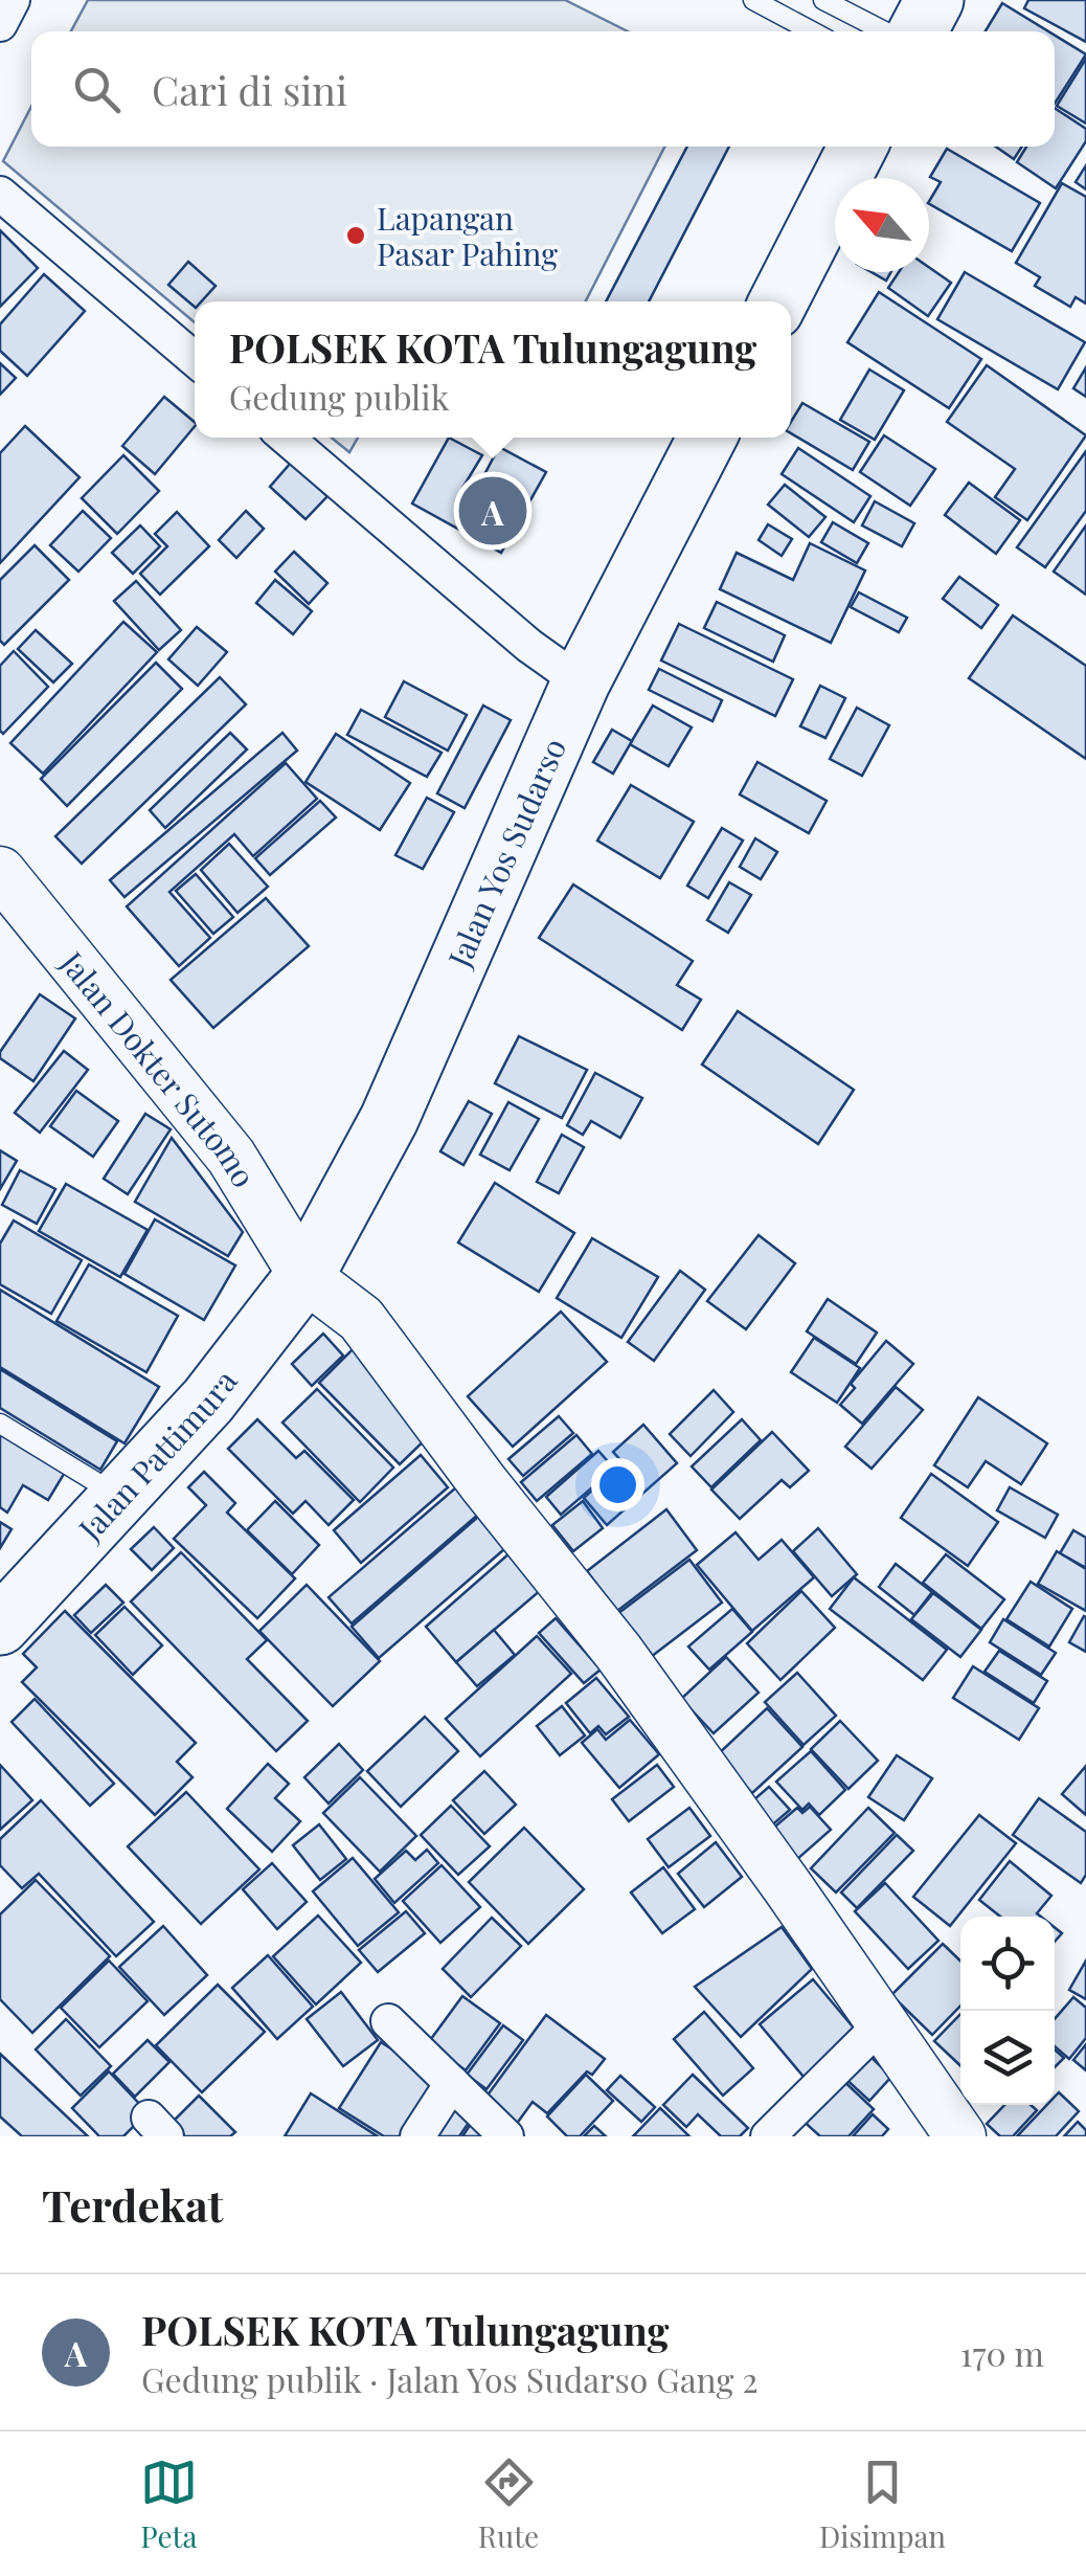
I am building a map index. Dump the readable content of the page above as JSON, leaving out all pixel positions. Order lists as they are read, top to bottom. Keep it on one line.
{"streets":{"highway":["Jalan Yos Sudarso","Jalan Pattimura"],"street":["Jalan Dokter Sutomo"]},"crossings":[["Jalan Yos Sudarso","Jalan Dokter Sutomo"],["Jalan Yos Sudarso","Jalan Pattimura"],["Jalan Dokter Sutomo","Jalan Pattimura"]],"places":["Lapangan Pasar Pahing"],"north":"top left","page":{"search":"Cari di sini","popup":["POLSEK KOTA Tulungagung","Gedung publik"],"pins":"A","heading":"Terdekat","list":[{"mark":"A","name":"POLSEK KOTA Tulungagung","note":"Gedung publik · Jalan Yos Sudarso Gang 2","value":"170 m"}],"nav":["Peta","Rute","Disimpan"]}}
